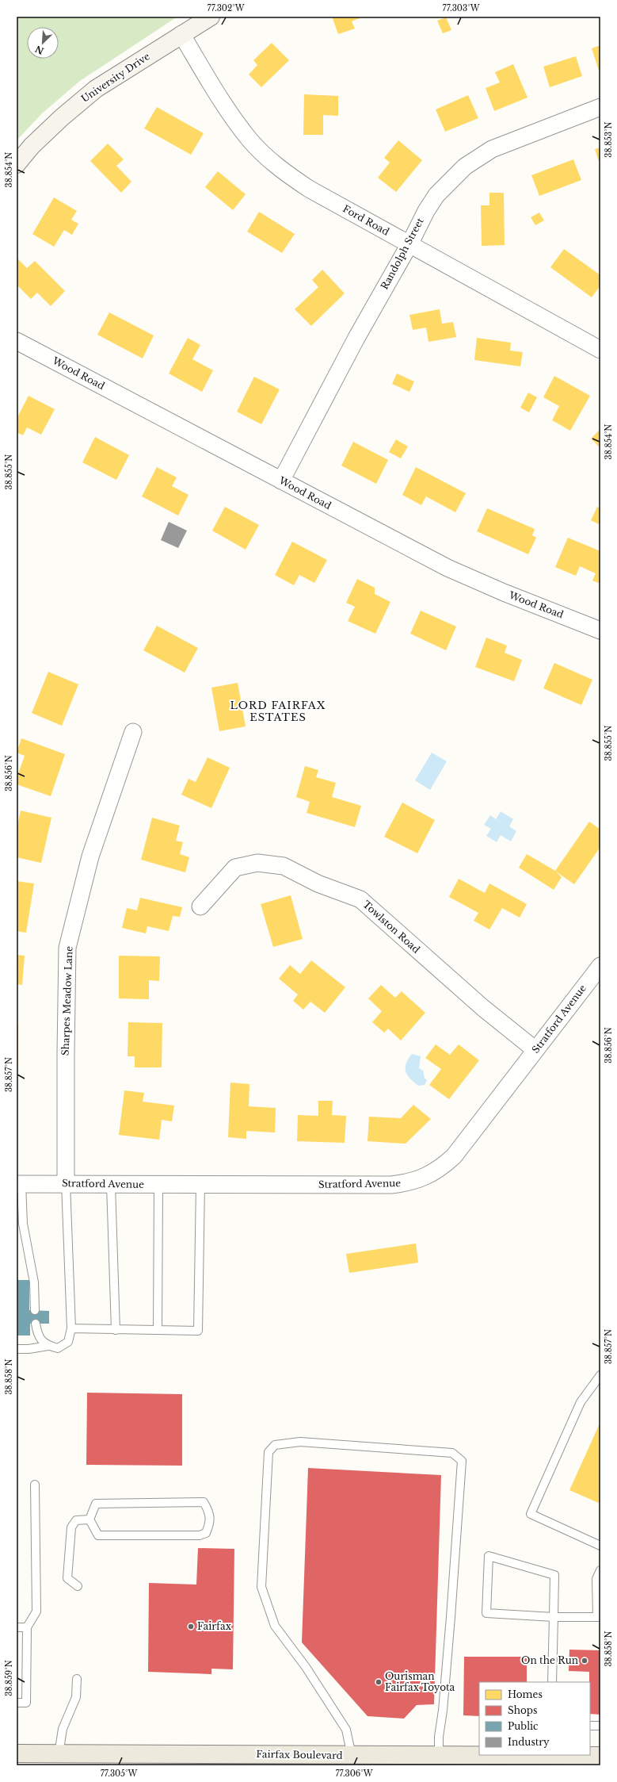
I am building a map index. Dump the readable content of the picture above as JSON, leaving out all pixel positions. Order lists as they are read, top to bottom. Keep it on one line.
{"streets":{"main road":["Fairfax Boulevard"],"street":["University Drive","Ford Road","Randolph Street","Wood Road","Towlston Road","Sharpes Meadow Lane","Stratford Avenue"]},"crossings":[["University Drive","Ford Road"],["Ford Road","Randolph Street"],["Randolph Street","Wood Road"],["Towlston Road","Stratford Avenue"],["Sharpes Meadow Lane","Stratford Avenue"]],"districts":["LORD FAIRFAX ESTATES"],"places":["Fairfax","On the Run","Ourisman Fairfax Toyota"],"legend":["Homes","Shops","Public","Industry"],"north":"bottom left","coordinates":["77.302°W","77.303°W","38.853°N","38.854°N","38.855°N","38.856°N","38.857°N","38.858°N","38.859°N","77.305°W","77.306°W"]}
